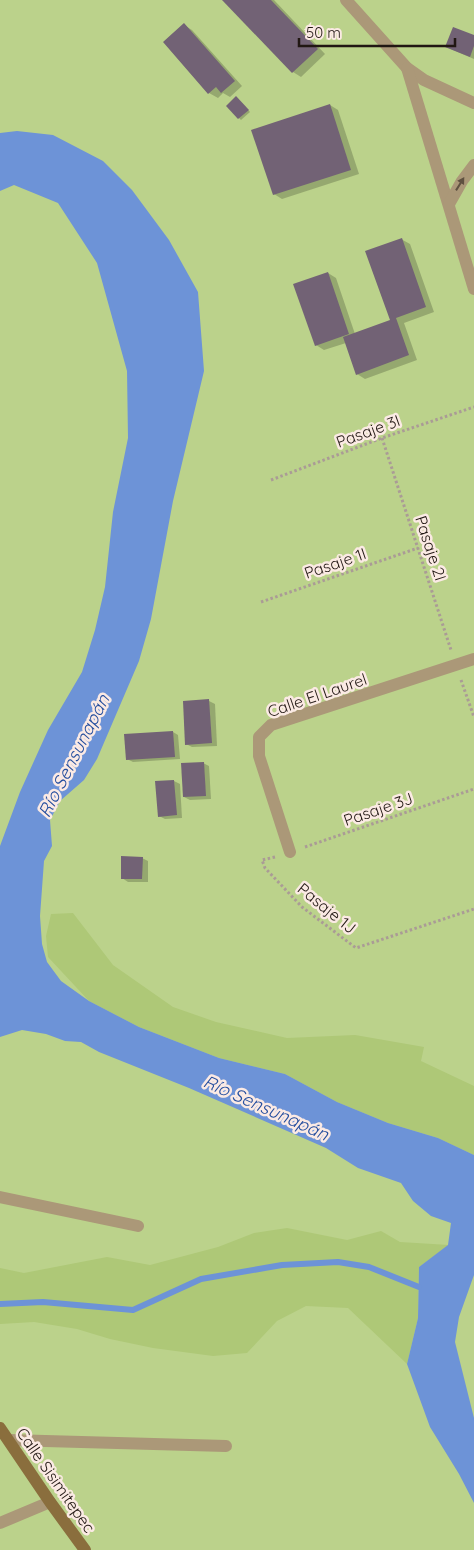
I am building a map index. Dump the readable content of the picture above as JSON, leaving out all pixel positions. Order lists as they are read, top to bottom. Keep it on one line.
{"streets":{"street":["Calle El Laurel","Calle Sisimitepec"],"path":["Pasaje 3I","Pasaje 2I","Pasaje 1I","Pasaje 3J","Pasaje 1J"]},"crossings":[["Pasaje 3I","Pasaje 2I"],["Pasaje 2I","Pasaje 1I"],["Pasaje 2I","Calle El Laurel"],["Calle El Laurel","Pasaje 3J"],["Calle El Laurel","Pasaje 1J"],["Pasaje 3J","Pasaje 1J"]],"water":["Río Sensunapán"],"scale_bar":"50 m"}
